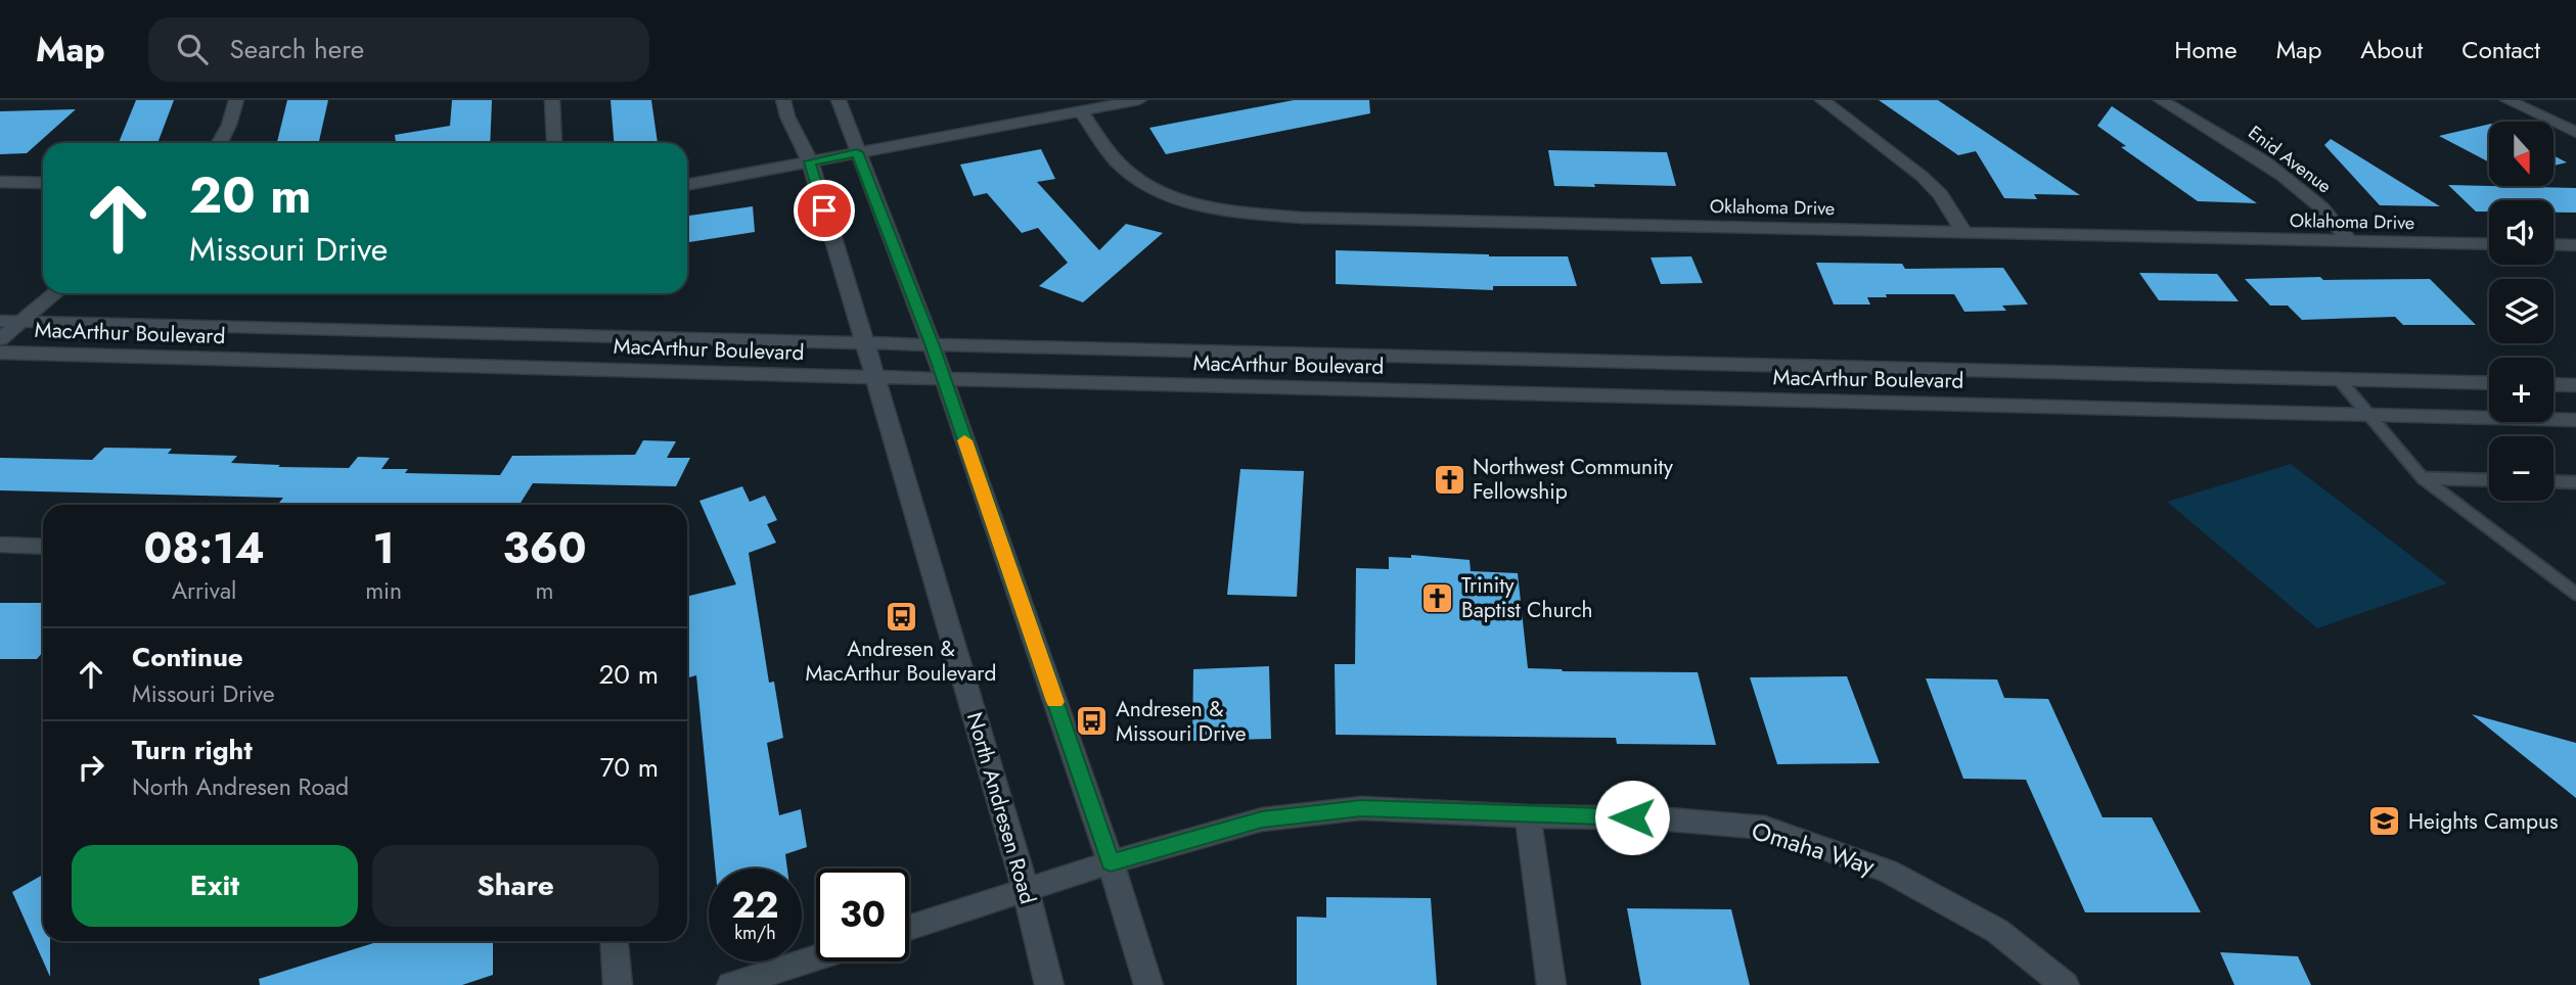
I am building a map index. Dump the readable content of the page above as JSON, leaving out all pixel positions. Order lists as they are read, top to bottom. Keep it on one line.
{"streets":{"street":["Enid Avenue","Oklahoma Drive","MacArthur Boulevard","North Andresen Road","Omaha Way"]},"crossings":[["Enid Avenue","Oklahoma Drive"],["MacArthur Boulevard","North Andresen Road"],["North Andresen Road","Omaha Way"]],"places":{"church":["Northwest Community Fellowship","Trinity Baptist Church"],"bus stop":["Andresen & MacArthur Boulevard","Andresen & Missouri Drive"],"school or university":["Heights Campus"]},"north":"bottom","page":{"header":"Map","search":"Search here","nav":["Home","Map","About","Contact"],"map_buttons":["+","−"],"turn":["20 m","Missouri Drive"],"eta":["08:14","Arrival","1","min","360","m"],"list":[{"name":"Continue","note":"Missouri Drive","value":"20 m"},{"name":"Turn right","note":"North Andresen Road","value":"70 m"}],"buttons":["Exit","Share"],"speed":"22 km/h","limit":"30"}}
